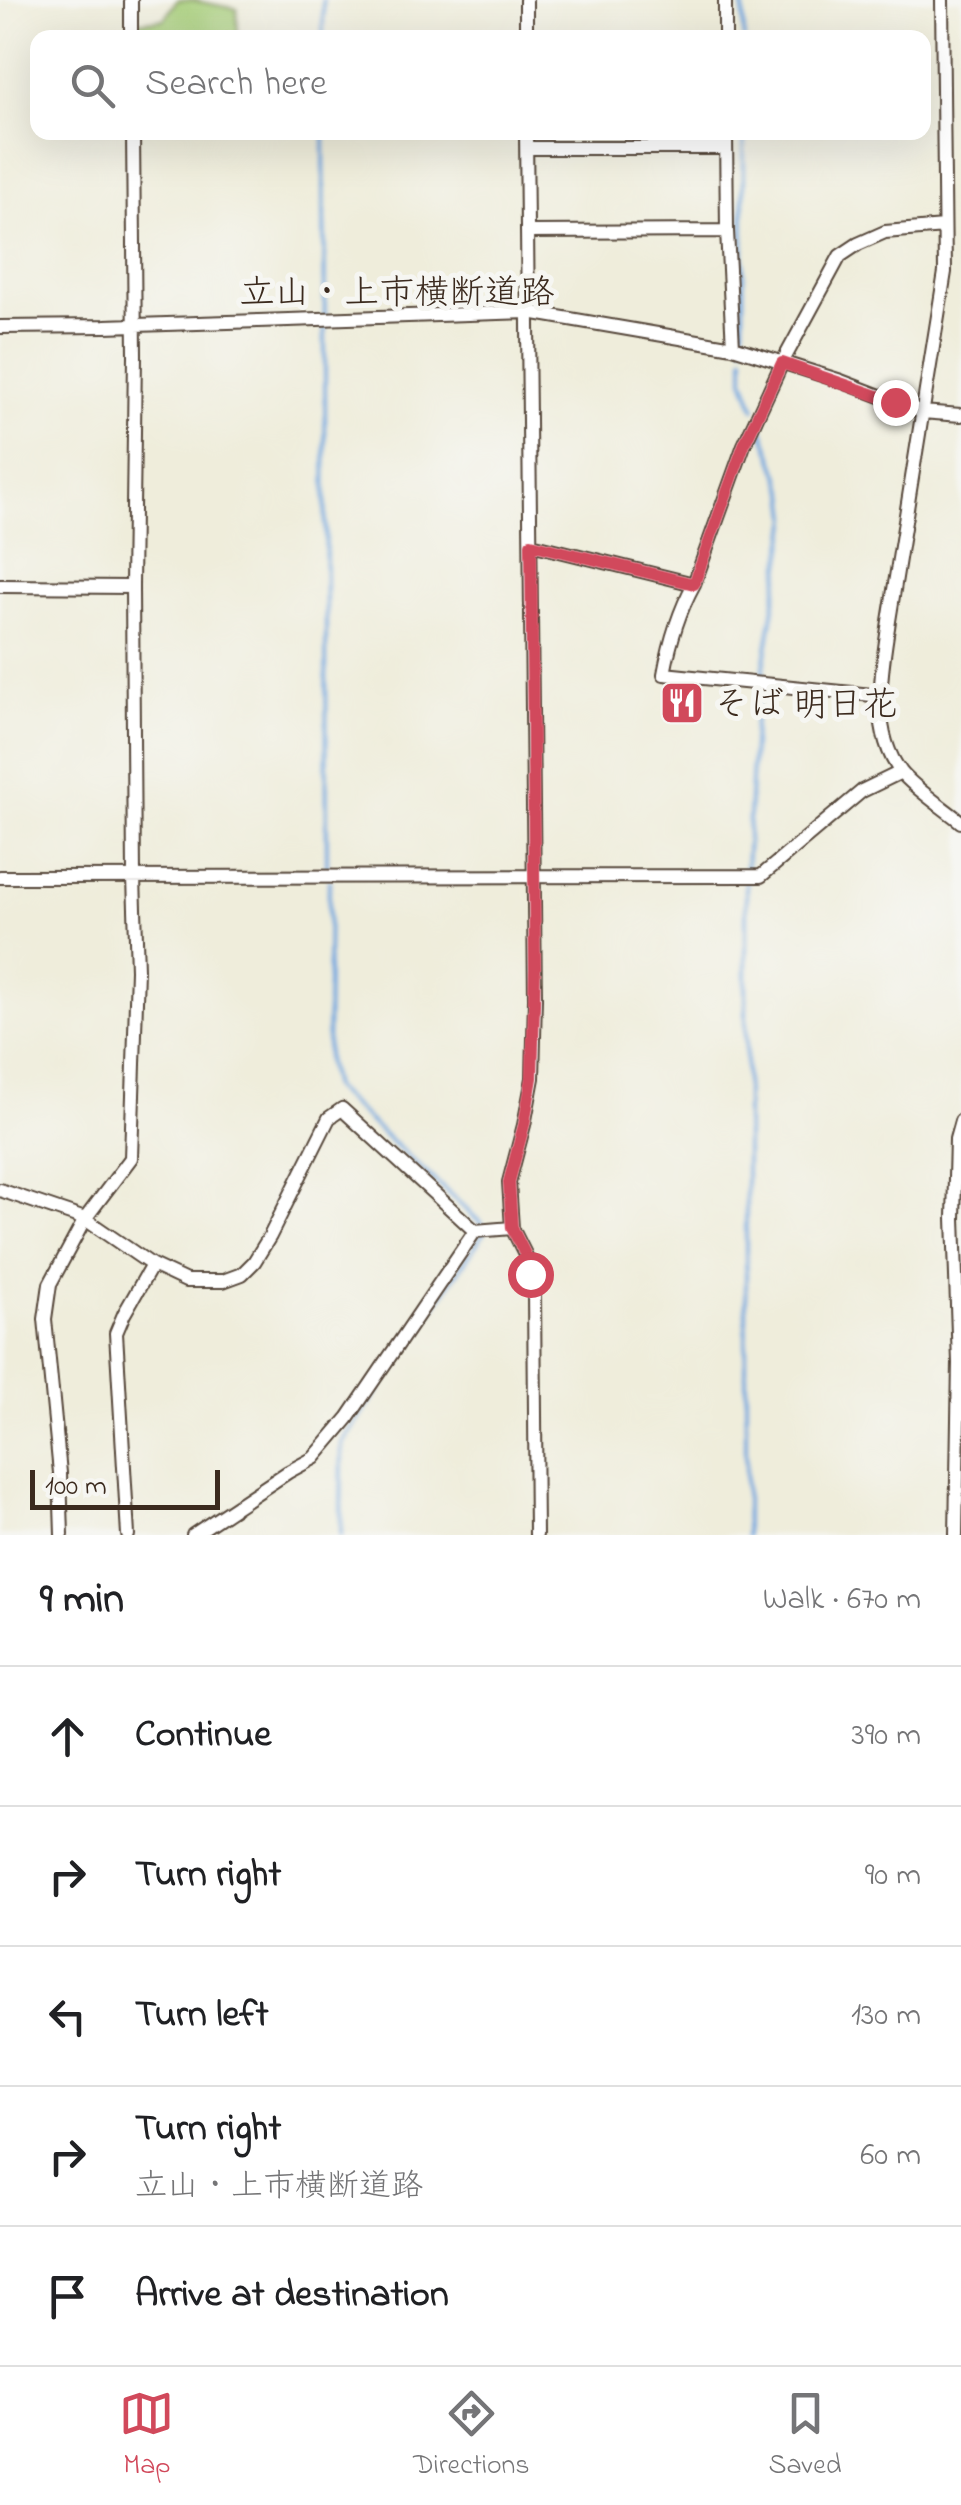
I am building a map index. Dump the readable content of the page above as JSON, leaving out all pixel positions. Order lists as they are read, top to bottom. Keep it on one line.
{"streets":{"street":["立山・上市横断道路"]},"places":{"restaurant":["そば 明日花"]},"scale_bar":"100 m","page":{"search":"Search here","scale":"100 m","heading":["9 min","Walk · 670 m"],"list":[["Continue","390 m"],["Turn right","90 m"],["Turn left","130 m"],["Turn right","立山・上市横断道路","60 m"],"Arrive at destination"],"nav":["Map","Directions","Saved"]}}
